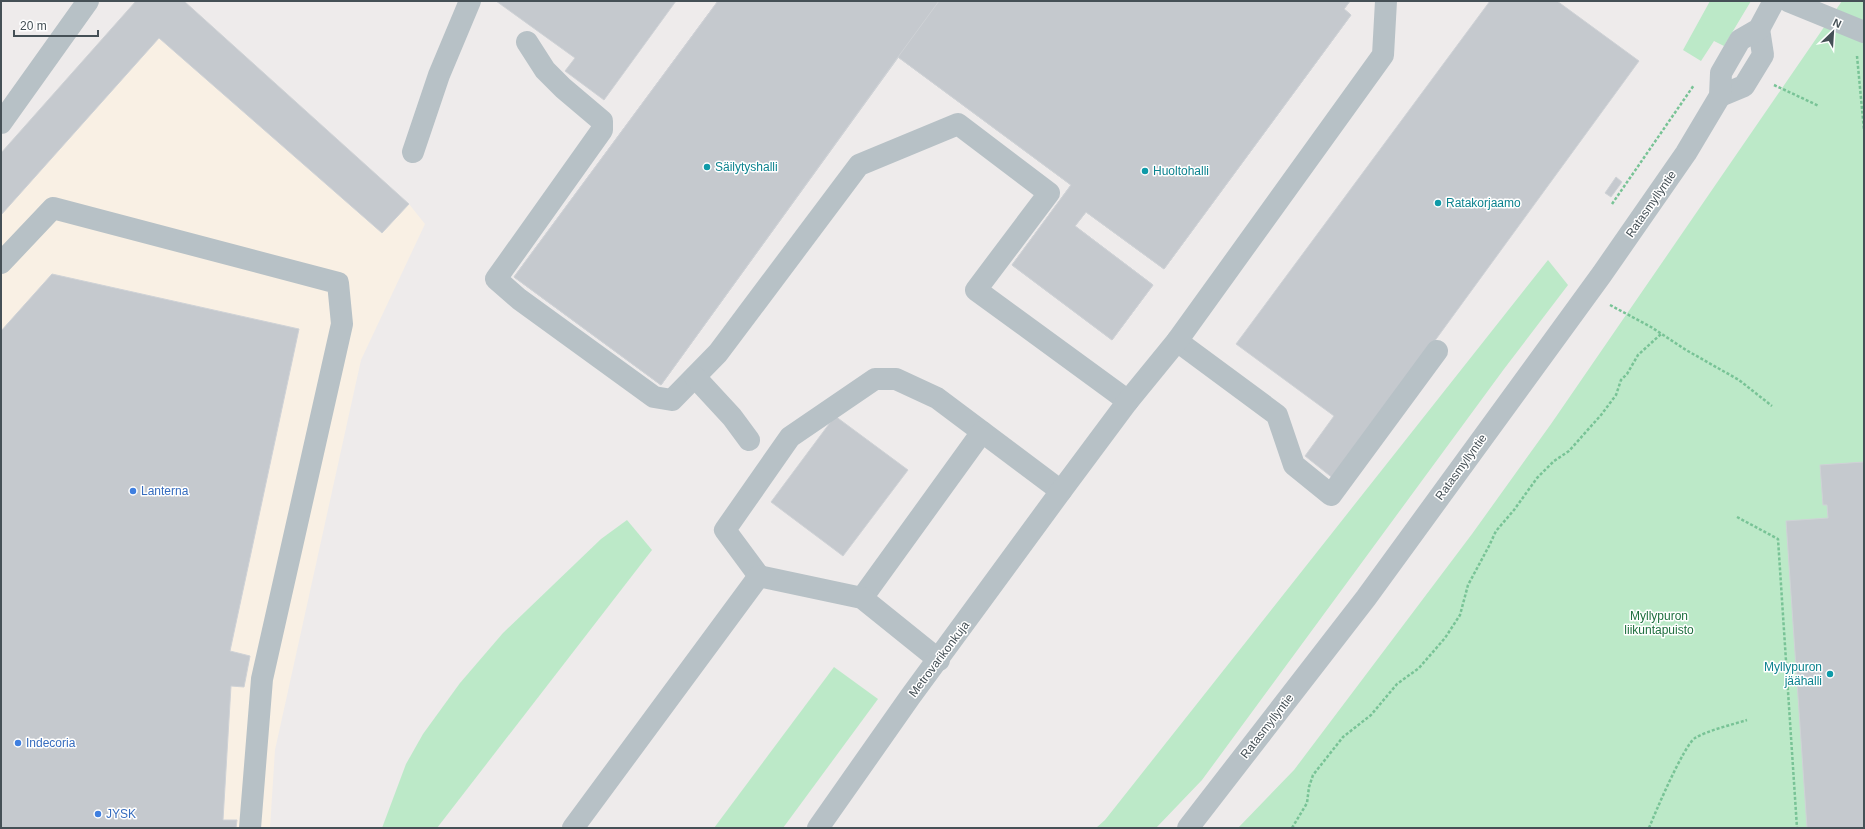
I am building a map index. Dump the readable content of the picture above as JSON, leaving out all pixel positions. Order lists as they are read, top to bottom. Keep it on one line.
{"streets":{"street":["Ratasmyllyntie","Metrovarikonkuja"]},"parks":["Myllypuron liikuntapuisto"],"places":["Säilytyshalli","Huoltohalli","Ratakorjaamo","Lanterna","Myllypuron jäähalli","Indecoria","JYSK"],"scale_bar":"20 m","north":"top right"}
